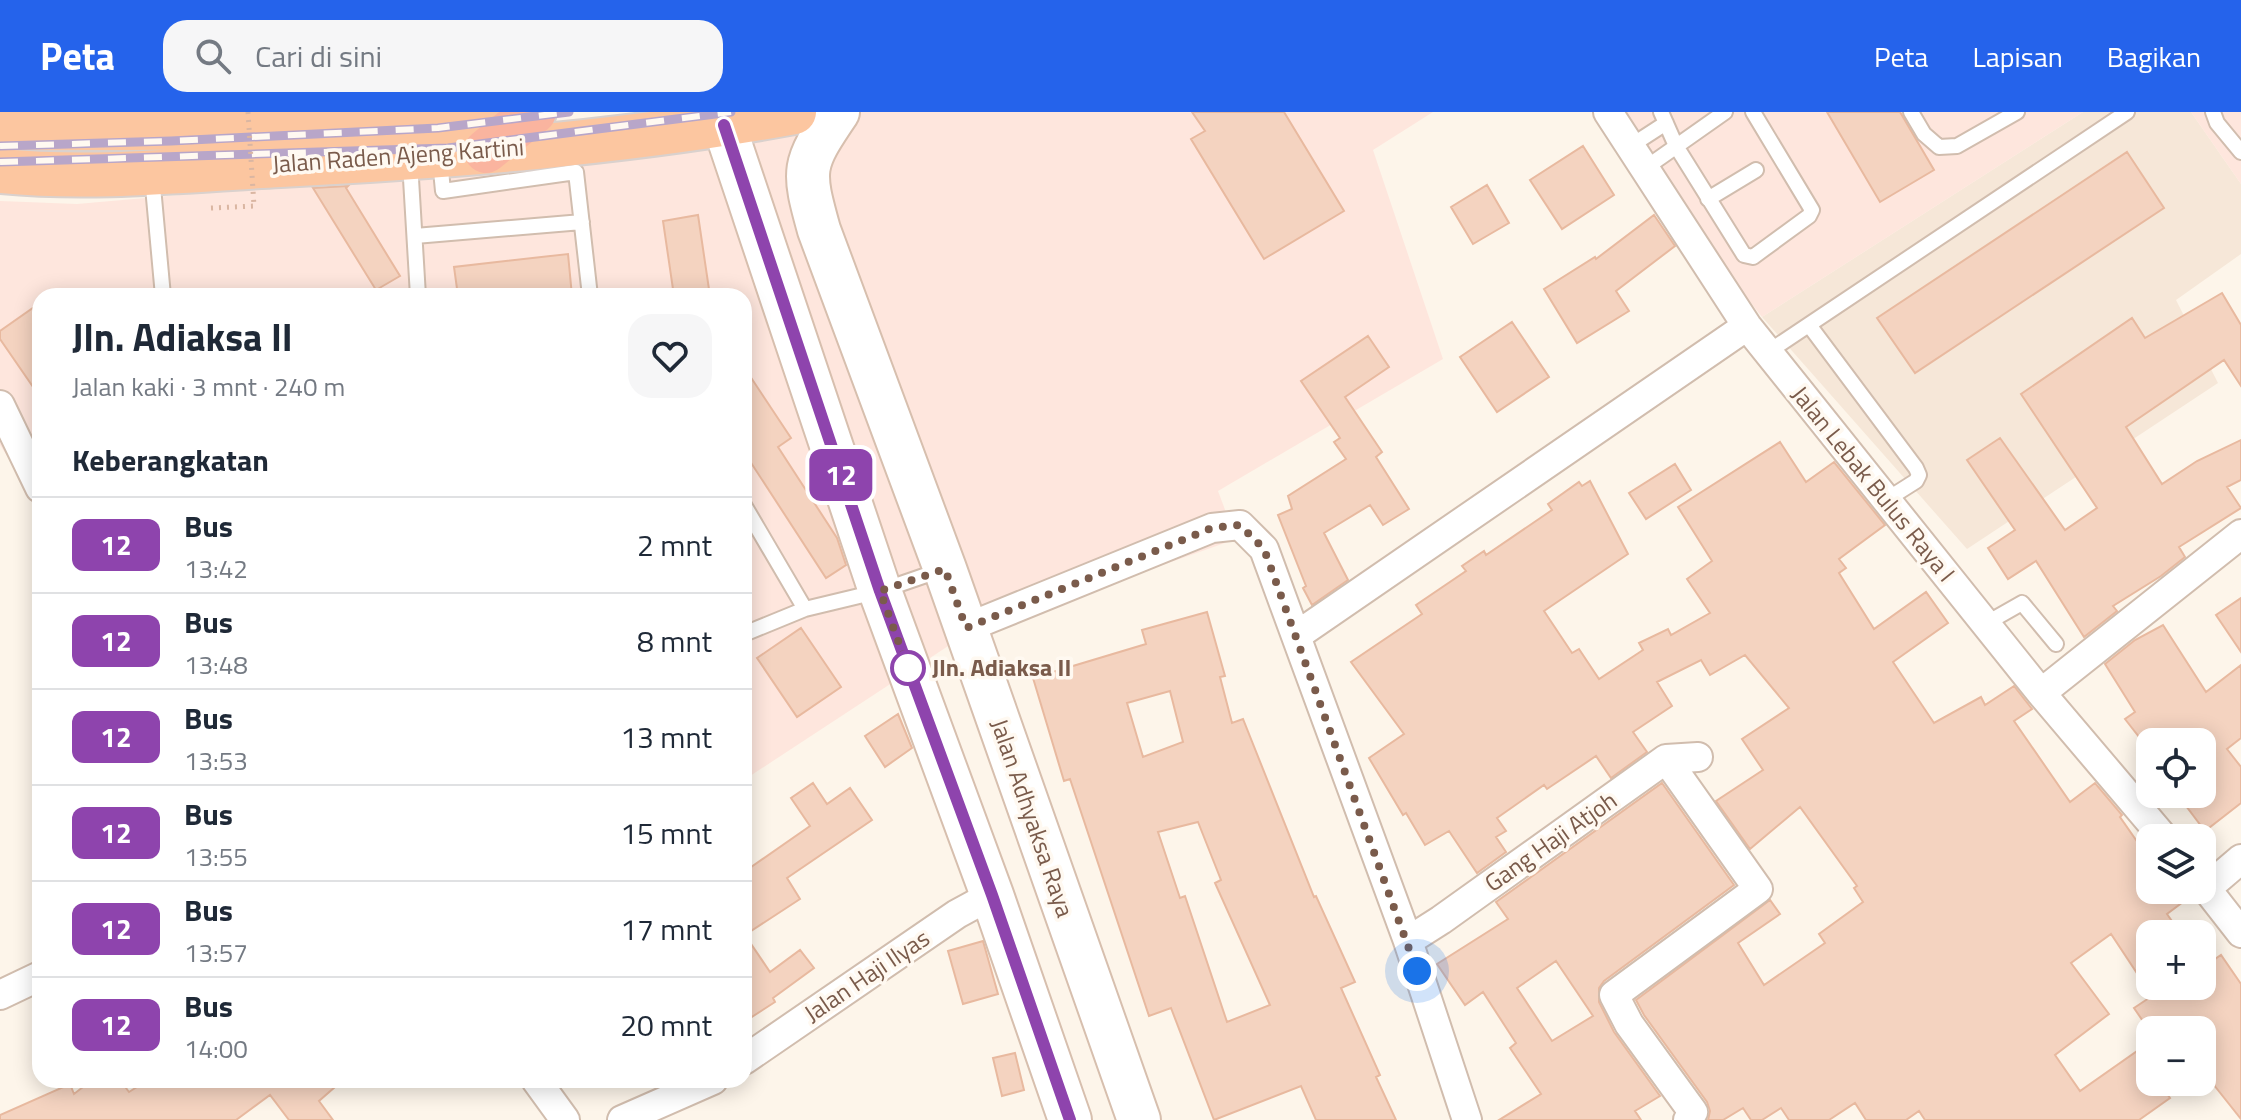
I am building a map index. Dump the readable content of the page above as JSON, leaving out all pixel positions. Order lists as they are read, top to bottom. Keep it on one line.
{"streets":{"highway":["Jalan Raden Ajeng Kartini"],"main road":["Jalan Adhyaksa Raya"],"street":["Jalan Lebak Bulus Raya I","Gang Haji Atjoh","Jalan Haji Ilyas"]},"places":["Jln. Adiaksa II"],"lines":["bus line 12"],"page":{"header":"Peta","search":"Cari di sini","nav":["Peta","Lapisan","Bagikan"],"on_map":"12","heading":[["Jln. Adiaksa II","Jalan kaki · 3 mnt · 240 m"],"Keberangkatan"],"list":[{"mark":"12","name":"Bus","note":"13:42","value":"2 mnt"},{"mark":"12","name":"Bus","note":"13:48","value":"8 mnt"},{"mark":"12","name":"Bus","note":"13:53","value":"13 mnt"},{"mark":"12","name":"Bus","note":"13:55","value":"15 mnt"},{"mark":"12","name":"Bus","note":"13:57","value":"17 mnt"},{"mark":"12","name":"Bus","note":"14:00","value":"20 mnt"}],"map_buttons":["+","−"]}}
